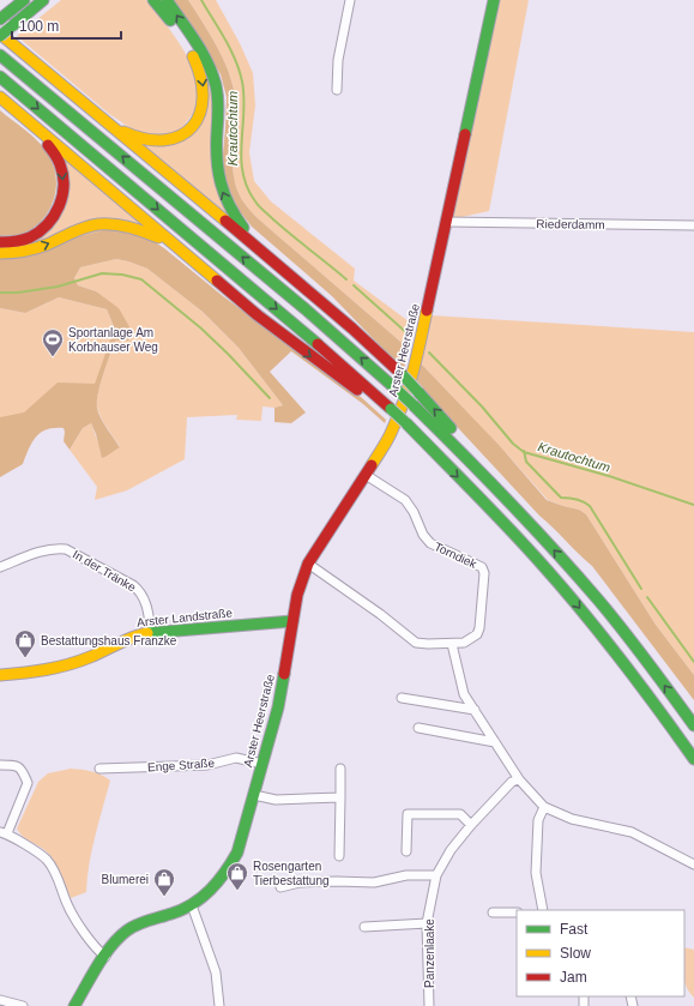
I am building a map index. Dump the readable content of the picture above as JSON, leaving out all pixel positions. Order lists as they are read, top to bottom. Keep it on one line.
{"streets":{"main road":["Arster Heerstraße","Arster Landstraße"],"street":["Riederdamm","Torndiek","In der Tränke","Enge Straße","Panzenlaake"]},"crossings":[["Riederdamm","Arster Heerstraße"],["Arster Heerstraße","Torndiek"],["Arster Heerstraße","Arster Landstraße"],["Arster Heerstraße","Enge Straße"],["In der Tränke","Arster Landstraße"]],"water":["Krautochtum"],"places":{"sports":["Sportanlage Am Korbhauser Weg"],"shop":["Bestattungshaus Franzke","Rosengarten Tierbestattung","Blumerei"]},"legend":["Fast","Slow","Jam"],"scale_bar":"100 m"}
